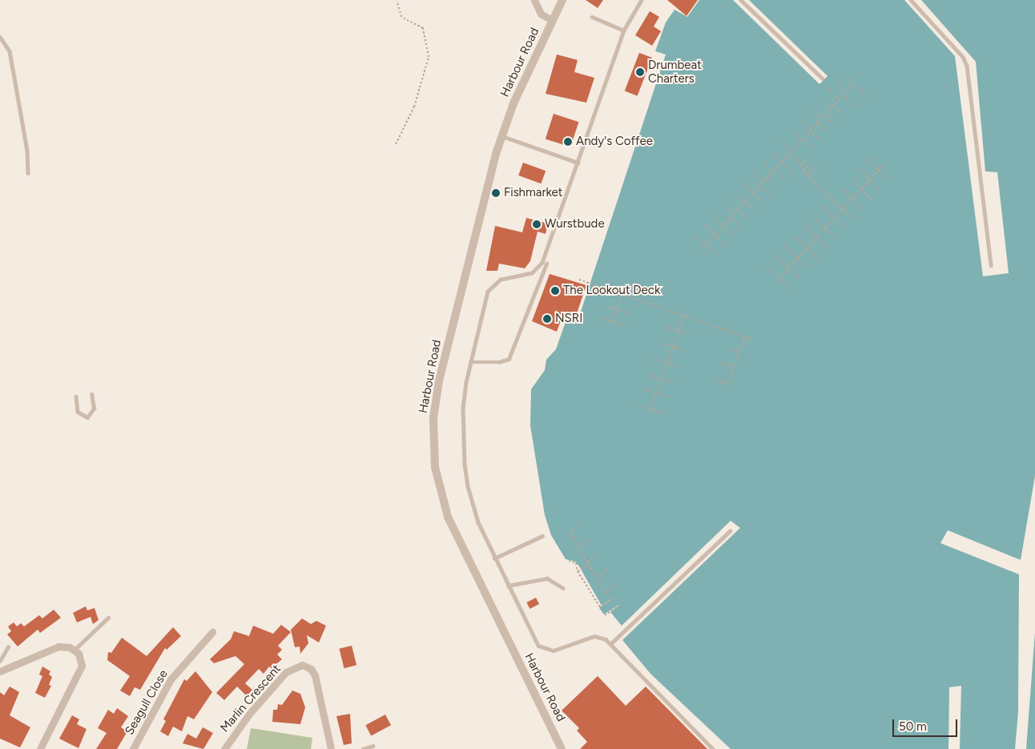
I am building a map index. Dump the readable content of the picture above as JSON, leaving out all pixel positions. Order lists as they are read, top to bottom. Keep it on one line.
{"streets":{"street":["Harbour Road","Marlin Crescent","Seagull Close"]},"places":["Drumbeat Charters","Andy's Coffee","Fishmarket","Wurstbude","The Lookout Deck","NSRI"],"scale_bar":"50 m"}
